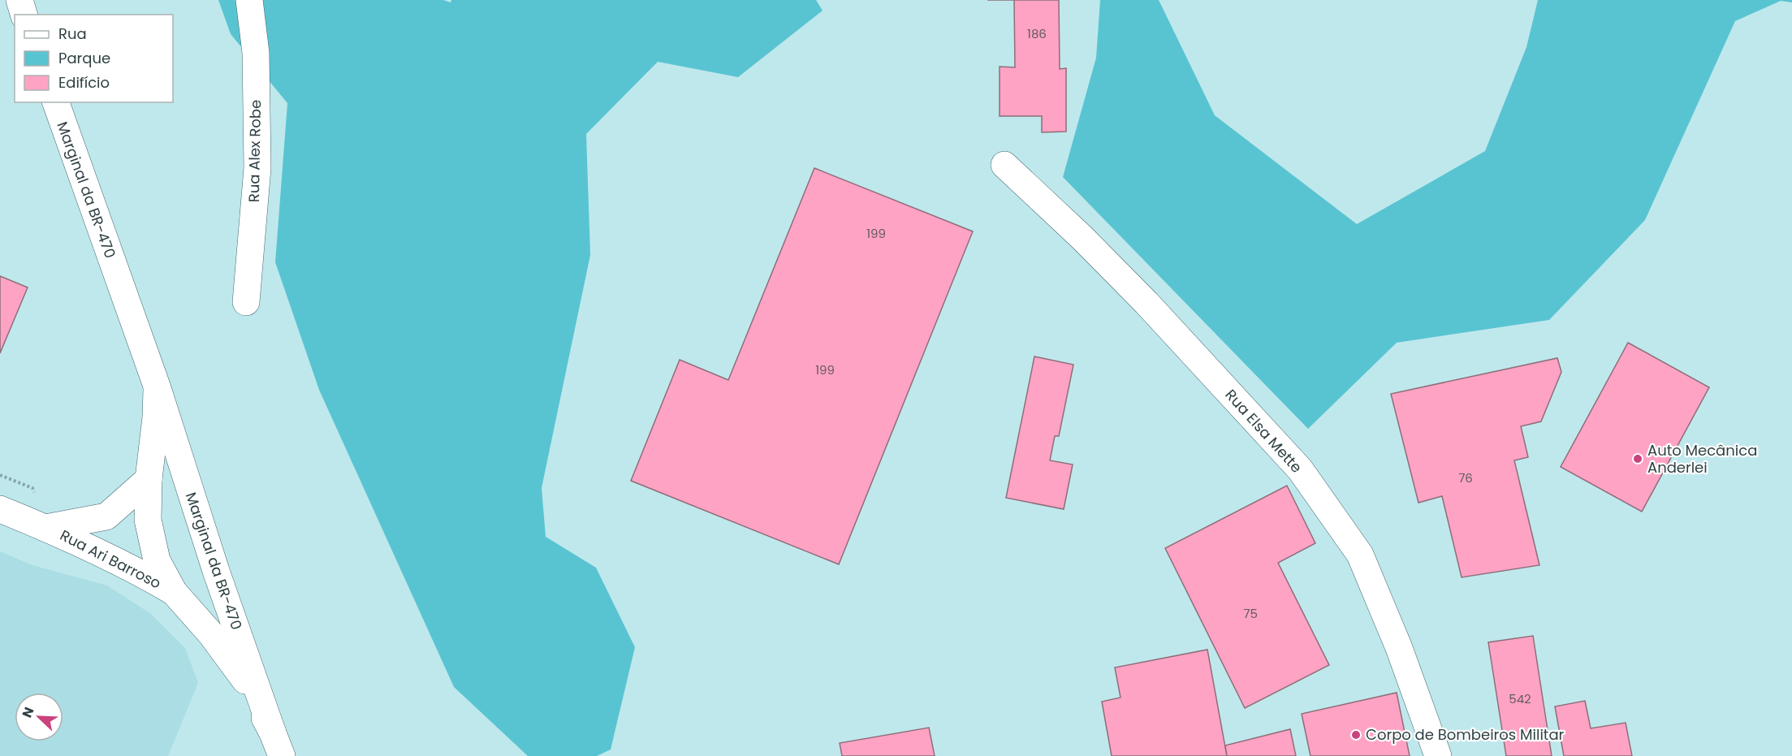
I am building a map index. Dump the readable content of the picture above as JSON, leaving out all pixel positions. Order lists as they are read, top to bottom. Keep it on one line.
{"streets":{"main road":["Rua Alex Robe","Marginal da BR-470","Rua Elsa Mette","Rua Ari Barroso"]},"crossings":[["Marginal da BR-470","Rua Ari Barroso"]],"places":["Auto Mecânica Anderlei","Corpo de Bombeiros Militar"],"house_numbers":["186","199","199","76","75","542"],"legend":["Rua","Parque","Edifício"],"north":"top left"}
